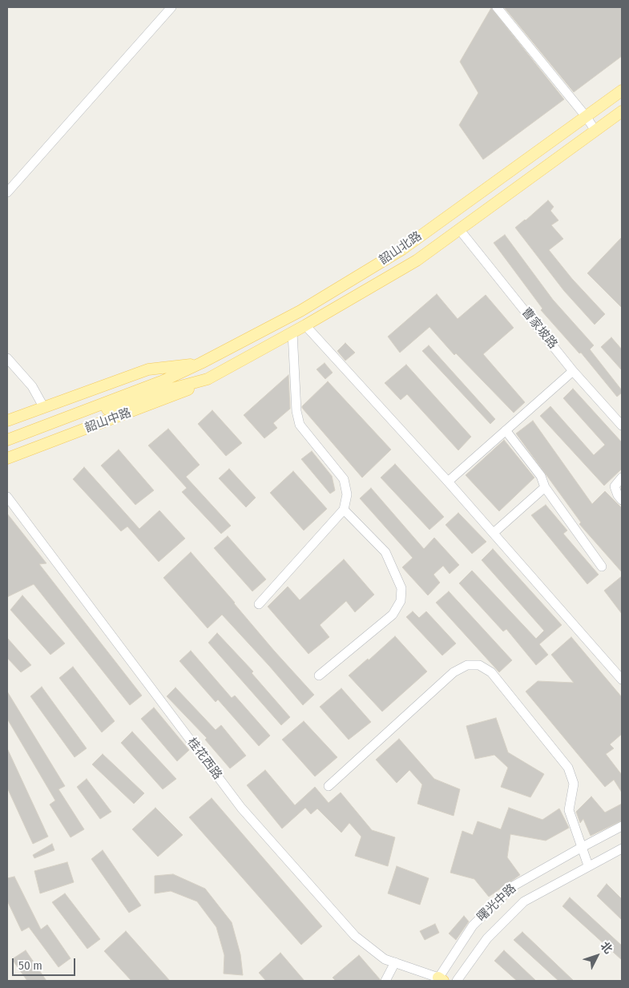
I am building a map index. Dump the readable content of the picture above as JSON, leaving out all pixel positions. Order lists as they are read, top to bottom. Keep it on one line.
{"streets":{"main road":["韶山北路","韶山中路"],"street":["曹家坡路","桂花西路","曙光中路"]},"crossings":[["韶山北路","曹家坡路"],["韶山北路","韶山中路"],["桂花西路","曙光中路"]],"scale_bar":"50 m","north":"top right"}
